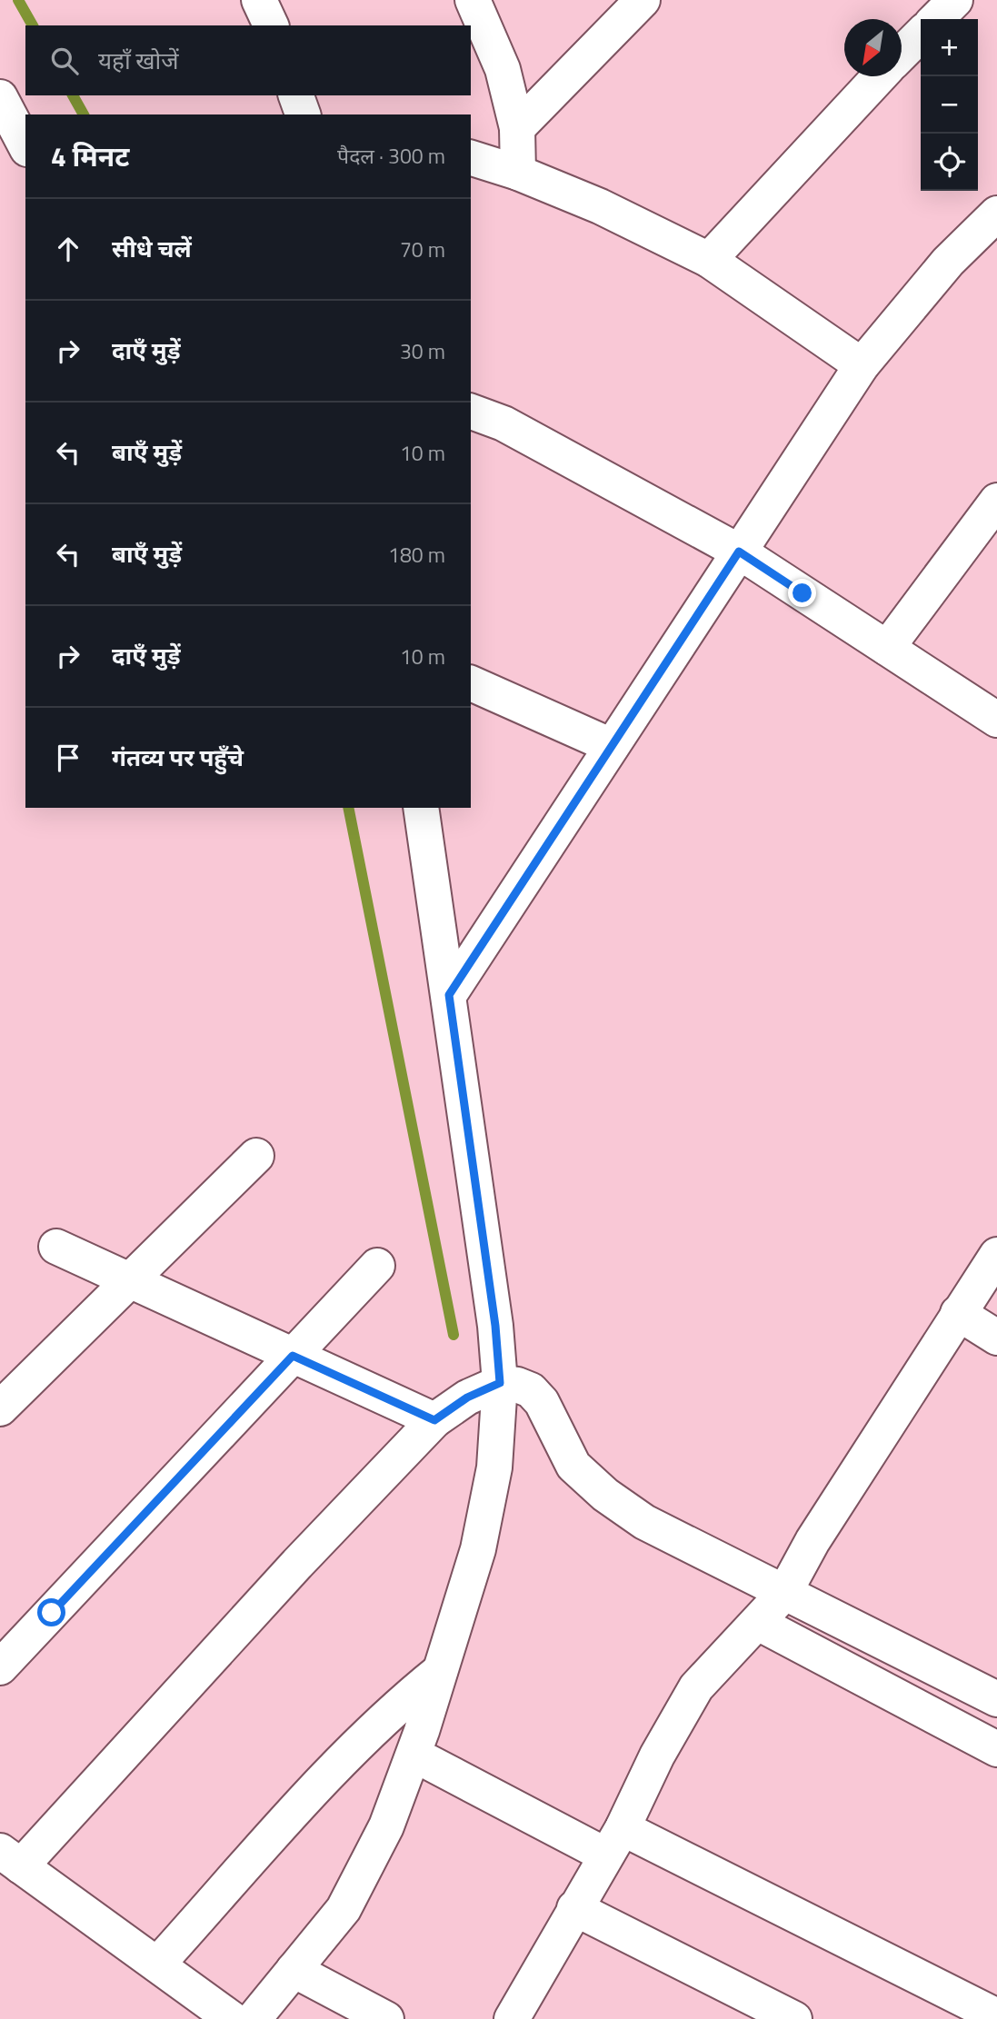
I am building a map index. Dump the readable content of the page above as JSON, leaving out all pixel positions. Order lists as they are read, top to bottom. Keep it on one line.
{"north":"bottom left","page":{"map_buttons":["+","−"],"search":"यहाँ खोजें","heading":["4 मिनट","पैदल · 300 m"],"list":[["सीधे चलें","70 m"],["दाएँ मुड़ें","30 m"],["बाएँ मुड़ें","10 m"],["बाएँ मुड़ें","180 m"],["दाएँ मुड़ें","10 m"],"गंतव्य पर पहुँचे"]}}
